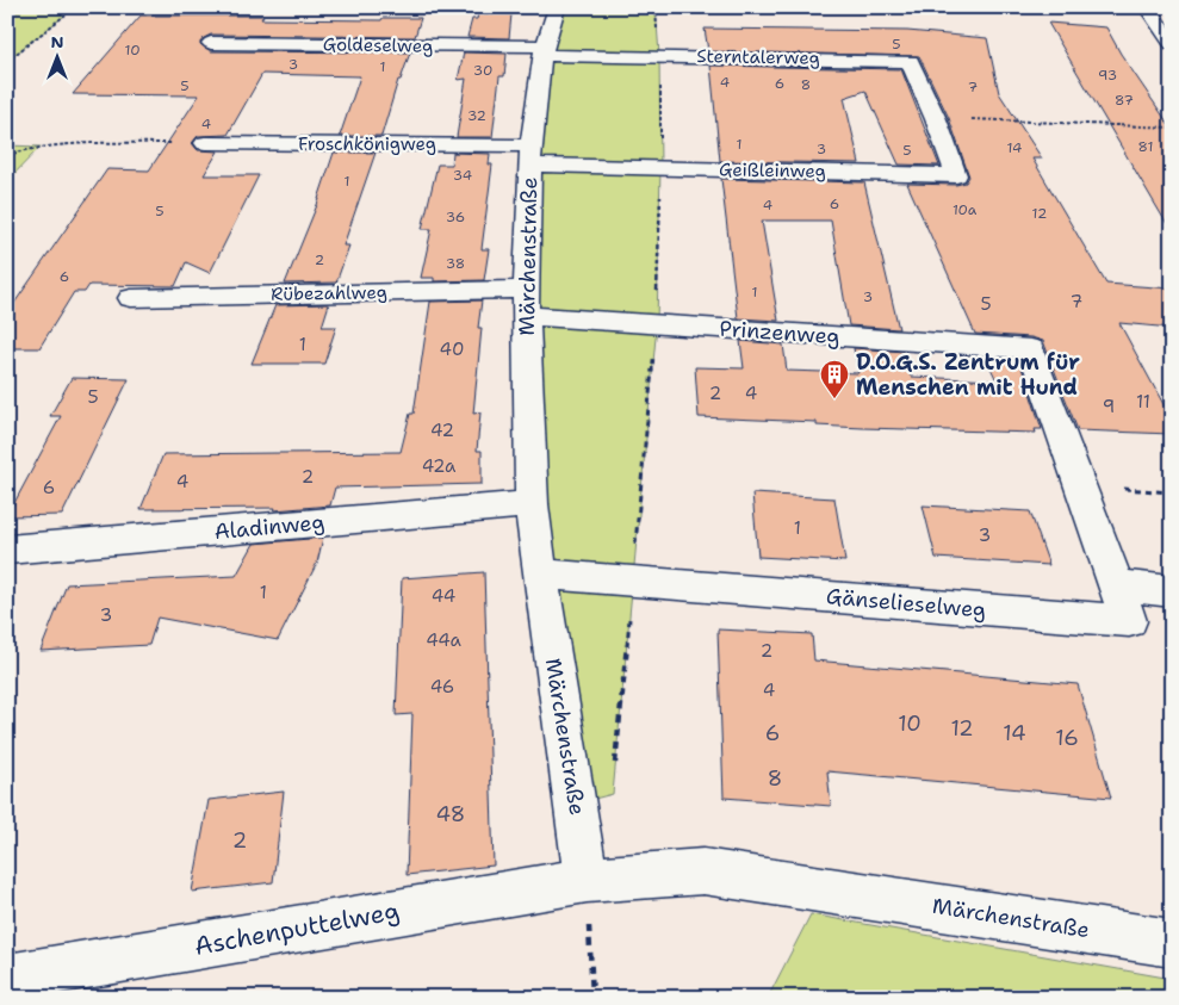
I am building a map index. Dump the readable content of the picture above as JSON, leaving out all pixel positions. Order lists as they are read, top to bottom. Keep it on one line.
{"streets":{"street":["Goldeselweg","Sterntalerweg","Froschkönigweg","Geißleinweg","Märchenstraße","Rübezahlweg","Prinzenweg","Aladinweg","Gänselieselweg","Aschenputtelweg"]},"crossings":[["Goldeselweg","Sterntalerweg"],["Goldeselweg","Märchenstraße"],["Sterntalerweg","Geißleinweg"],["Sterntalerweg","Märchenstraße"],["Froschkönigweg","Geißleinweg"],["Froschkönigweg","Märchenstraße"],["Geißleinweg","Märchenstraße"],["Märchenstraße","Rübezahlweg"],["Märchenstraße","Prinzenweg"],["Märchenstraße","Aladinweg"],["Märchenstraße","Gänselieselweg"],["Märchenstraße","Aschenputtelweg"],["Rübezahlweg","Prinzenweg"],["Prinzenweg","Gänselieselweg"]],"places":{"building":["D.O.G.S. Zentrum für Menschen mit Hund"]},"house_numbers":["5","10","3","1","30","93","4","6","8","5","7","87","32","4","1","81","14","3","5","34","1","6","4","10a","5","12","36","2","38","6","1","3","7","5","1","40","2","4","5","11","9","42","42a","2","4","6","1","3","1","44","3","44a","2","46","4","10","12","6","14","16","8","48","2"],"north":"top"}
